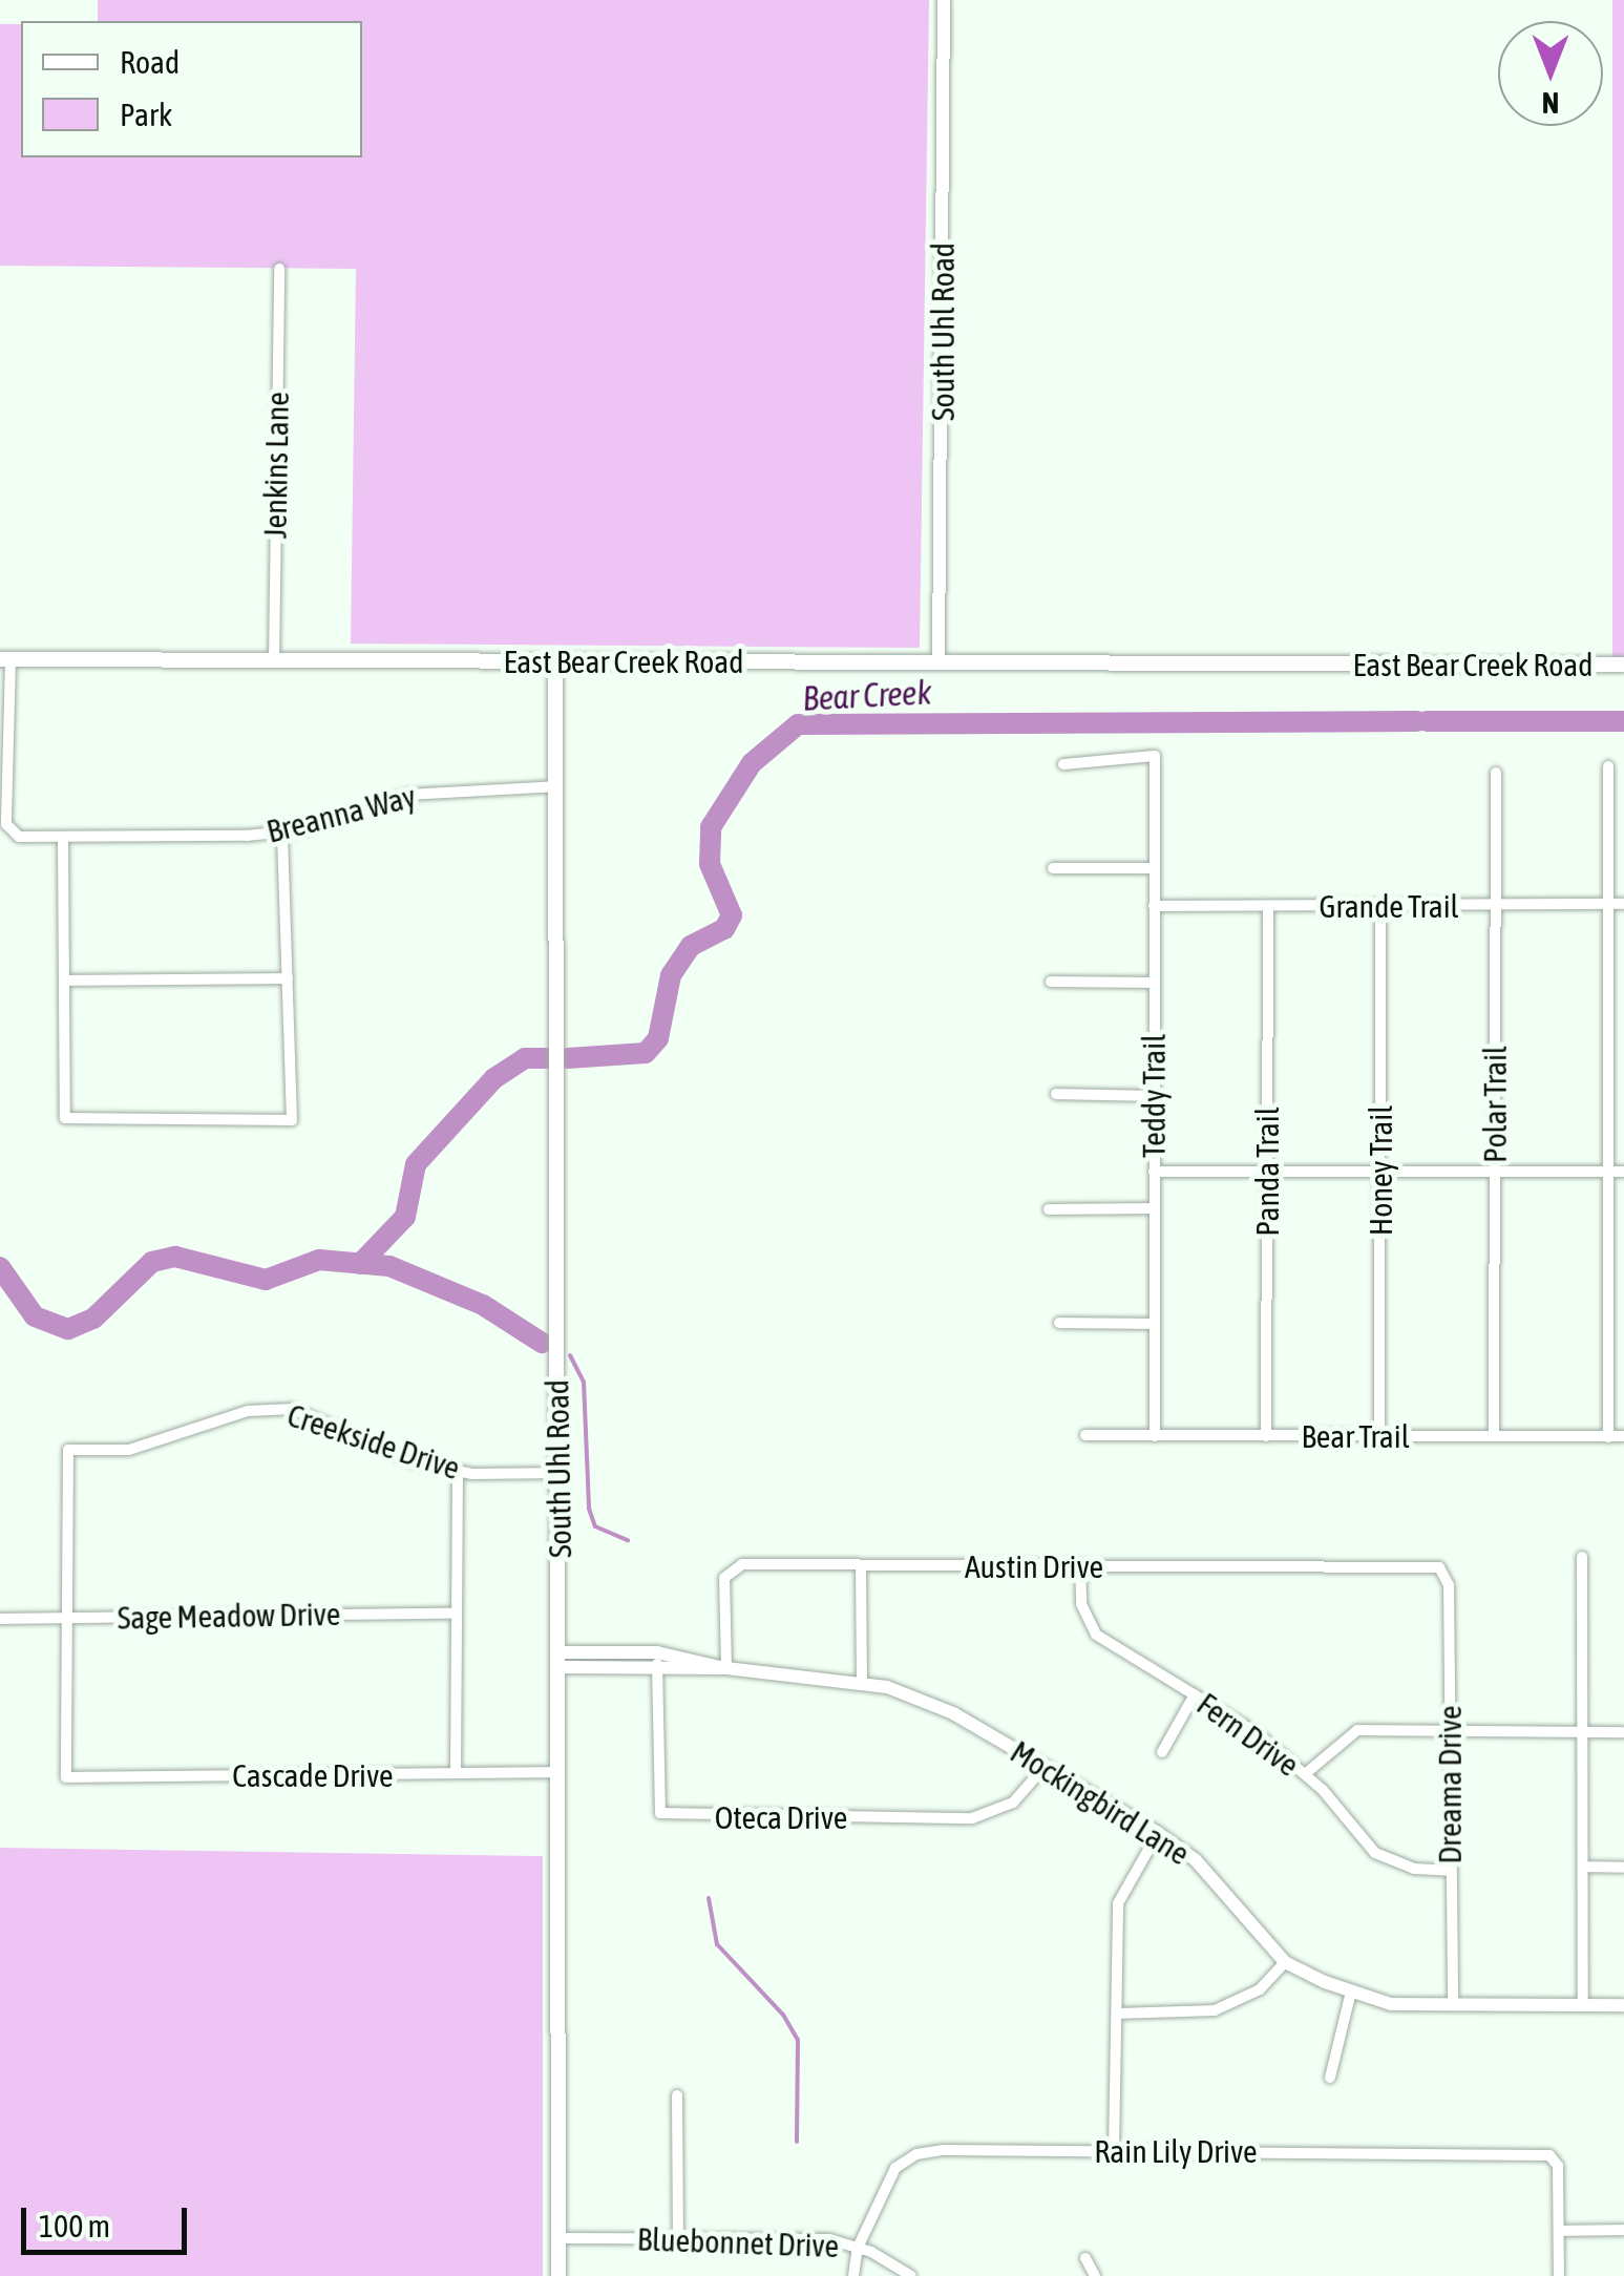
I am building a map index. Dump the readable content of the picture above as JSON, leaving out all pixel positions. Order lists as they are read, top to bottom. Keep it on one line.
{"streets":{"main road":["South Uhl Road","East Bear Creek Road"],"street":["Jenkins Lane","Breanna Way","Grande Trail","Teddy Trail","Polar Trail","Honey Trail","Panda Trail","Bear Trail","Creekside Drive","Austin Drive","Sage Meadow Drive","Fern Drive","Cascade Drive","Dreama Drive","Mockingbird Lane","Oteca Drive","Rain Lily Drive","Bluebonnet Drive"]},"crossings":[["South Uhl Road","East Bear Creek Road"],["South Uhl Road","Breanna Way"],["South Uhl Road","Creekside Drive"],["South Uhl Road","Cascade Drive"],["South Uhl Road","Mockingbird Lane"],["South Uhl Road","Bluebonnet Drive"],["Jenkins Lane","East Bear Creek Road"],["East Bear Creek Road","Breanna Way"],["Grande Trail","Teddy Trail"],["Grande Trail","Polar Trail"],["Grande Trail","Honey Trail"],["Grande Trail","Panda Trail"],["Teddy Trail","Bear Trail"],["Polar Trail","Bear Trail"],["Honey Trail","Bear Trail"],["Panda Trail","Bear Trail"],["Creekside Drive","Sage Meadow Drive"],["Creekside Drive","Cascade Drive"],["Austin Drive","Fern Drive"],["Austin Drive","Dreama Drive"],["Austin Drive","Mockingbird Lane"],["Sage Meadow Drive","Cascade Drive"],["Fern Drive","Dreama Drive"],["Dreama Drive","Mockingbird Lane"],["Mockingbird Lane","Oteca Drive"],["Rain Lily Drive","Bluebonnet Drive"]],"water":["Bear Creek"],"legend":["Road","Park"],"scale_bar":"100 m","north":"bottom"}
